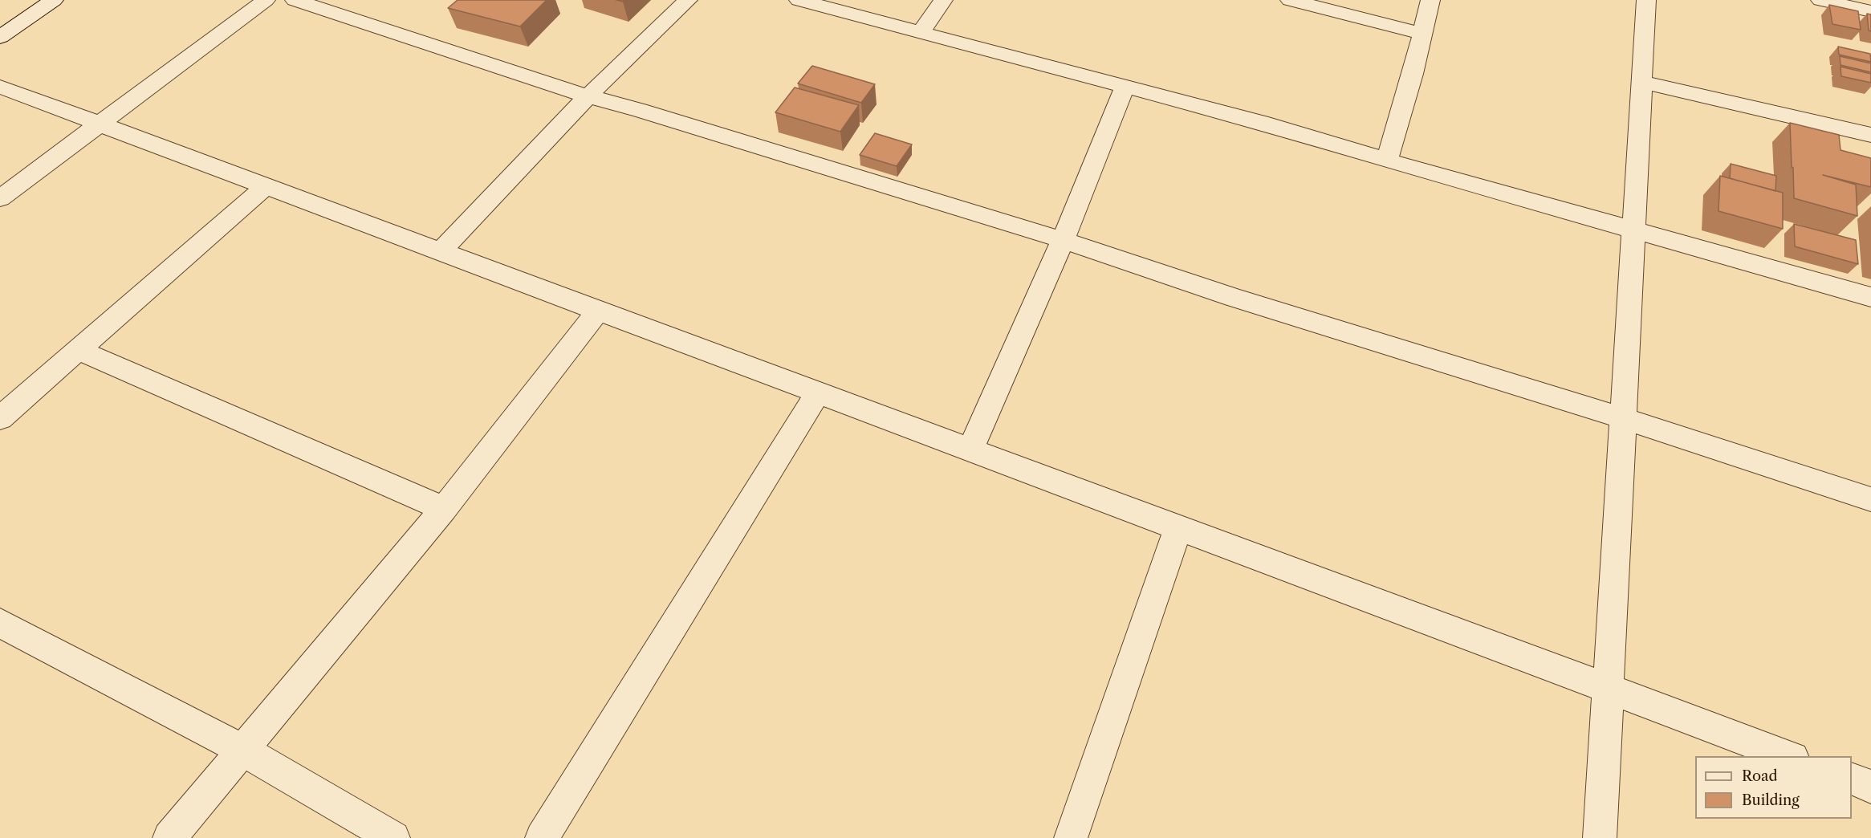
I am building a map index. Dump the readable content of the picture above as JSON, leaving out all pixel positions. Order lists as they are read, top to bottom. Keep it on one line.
{"legend":["Road","Building"]}
